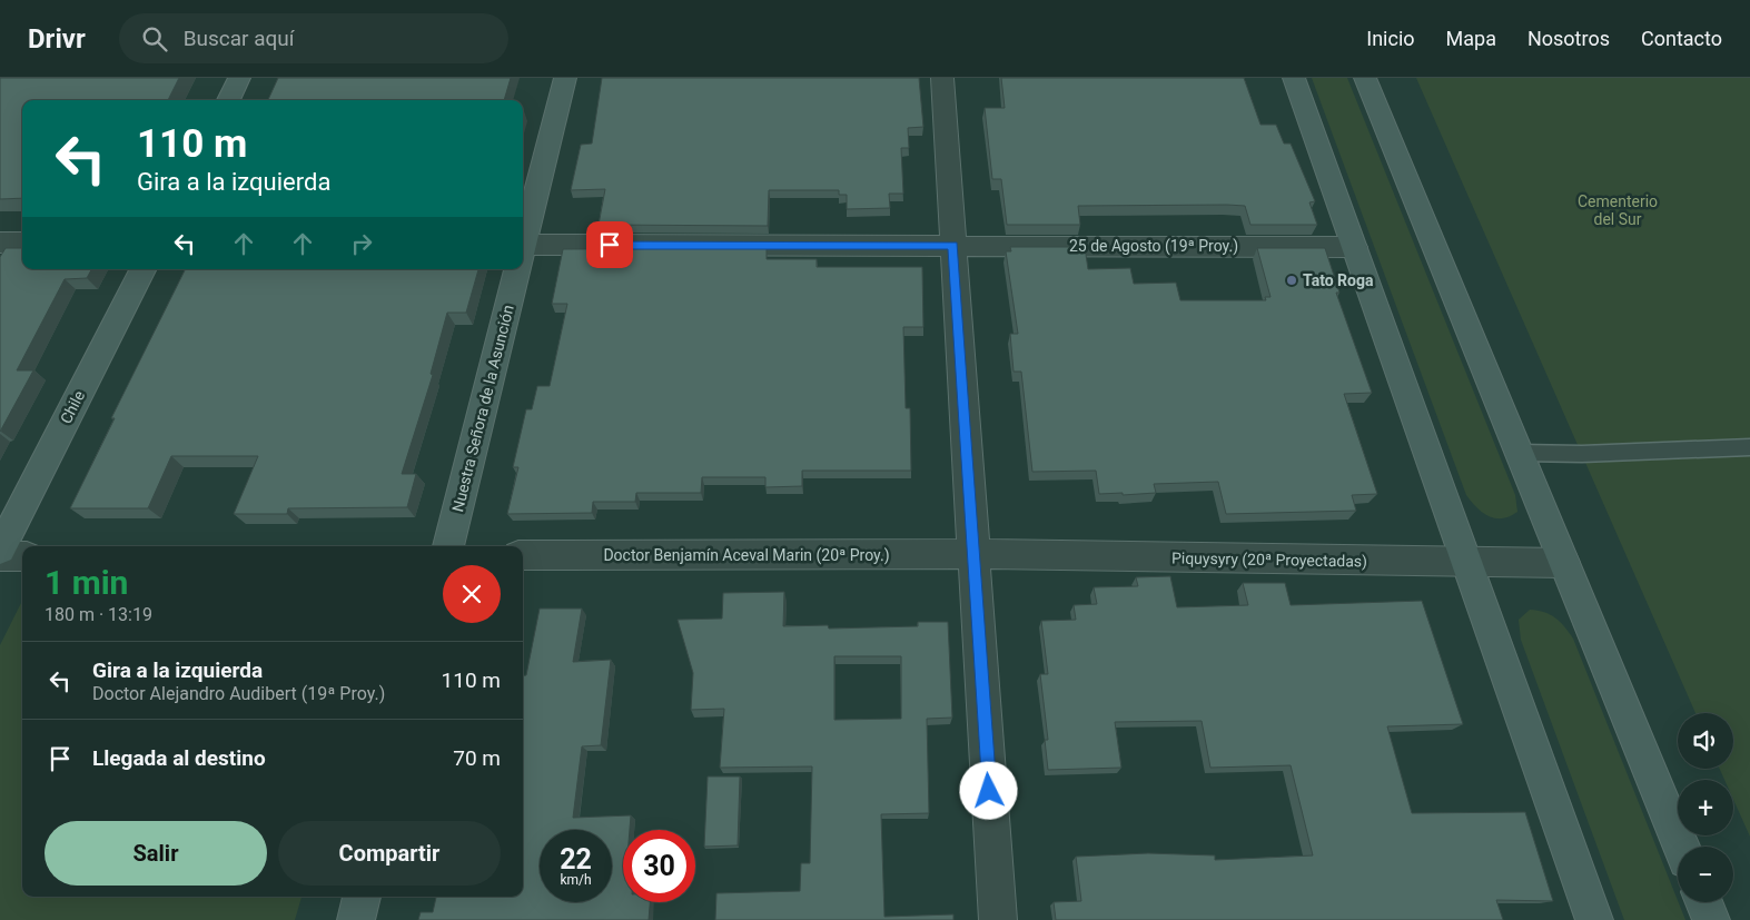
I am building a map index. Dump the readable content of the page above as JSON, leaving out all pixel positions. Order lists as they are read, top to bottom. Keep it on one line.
{"streets":{"street":["25 de Agosto (19ª Proy.)","Chile","Nuestra Señora de la Asunción","Doctor Benjamín Aceval Marin (20ª Proy.)","Piquysyry (20ª Proyectadas)"]},"crossings":[["Doctor Benjamín Aceval Marin (20ª Proy.)","Piquysyry (20ª Proyectadas)"]],"parks":["Cementerio del Sur"],"places":["Tato Roga"],"page":{"header":"Drivr","search":"Buscar aquí","nav":["Inicio","Mapa","Nosotros","Contacto"],"turn":["110 m","Gira a la izquierda"],"heading":["1 min","180 m · 13:19"],"list":[{"name":"Gira a la izquierda","note":"Doctor Alejandro Audibert (19ª Proy.)","value":"110 m"},{"name":"Llegada al destino","value":"70 m"}],"map_buttons":["+","−"],"buttons":["Salir","Compartir"],"speed":"22 km/h","limit":"30"}}
